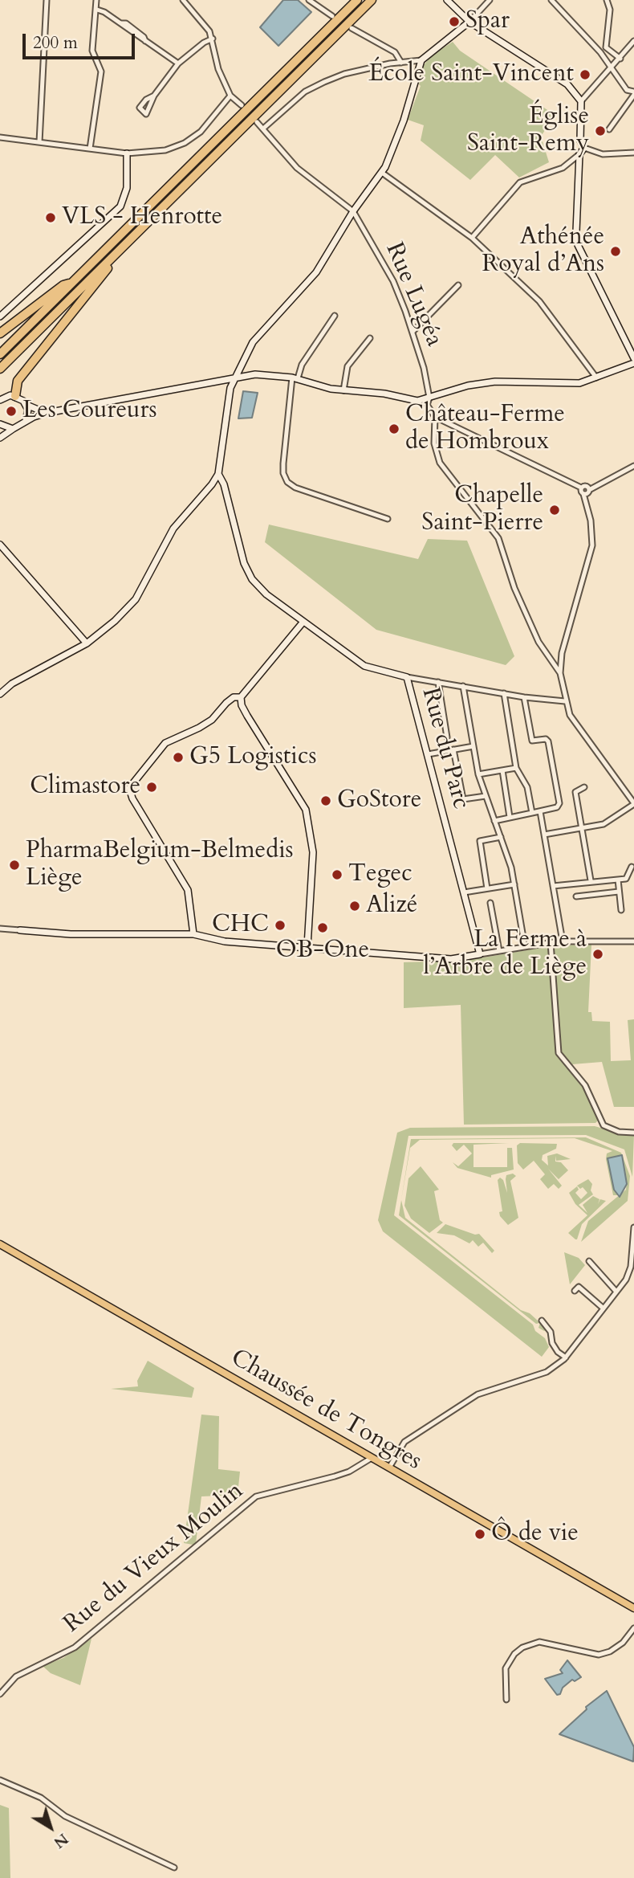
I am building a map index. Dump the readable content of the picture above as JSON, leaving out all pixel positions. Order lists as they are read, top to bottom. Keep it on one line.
{"streets":{"main road":["Chaussée de Tongres"],"street":["Rue Lugéa","Rue du Parc","Rue du Vieux Moulin"]},"crossings":[["Chaussée de Tongres","Rue du Vieux Moulin"]],"places":["Spar","École Saint-Vincent","Église Saint-Remy","VLS - Henrotte","Athénée Royal d’Ans","Les Coureurs","Château-Ferme de Hombroux","Chapelle Saint-Pierre","G5 Logistics","Climastore","GoStore","PharmaBelgium-Belmedis Liège","Tegec","Alizé","CHC","OB-One","La Ferme à l’Arbre de Liège","Ô de vie"],"scale_bar":"200 m","north":"bottom right"}
